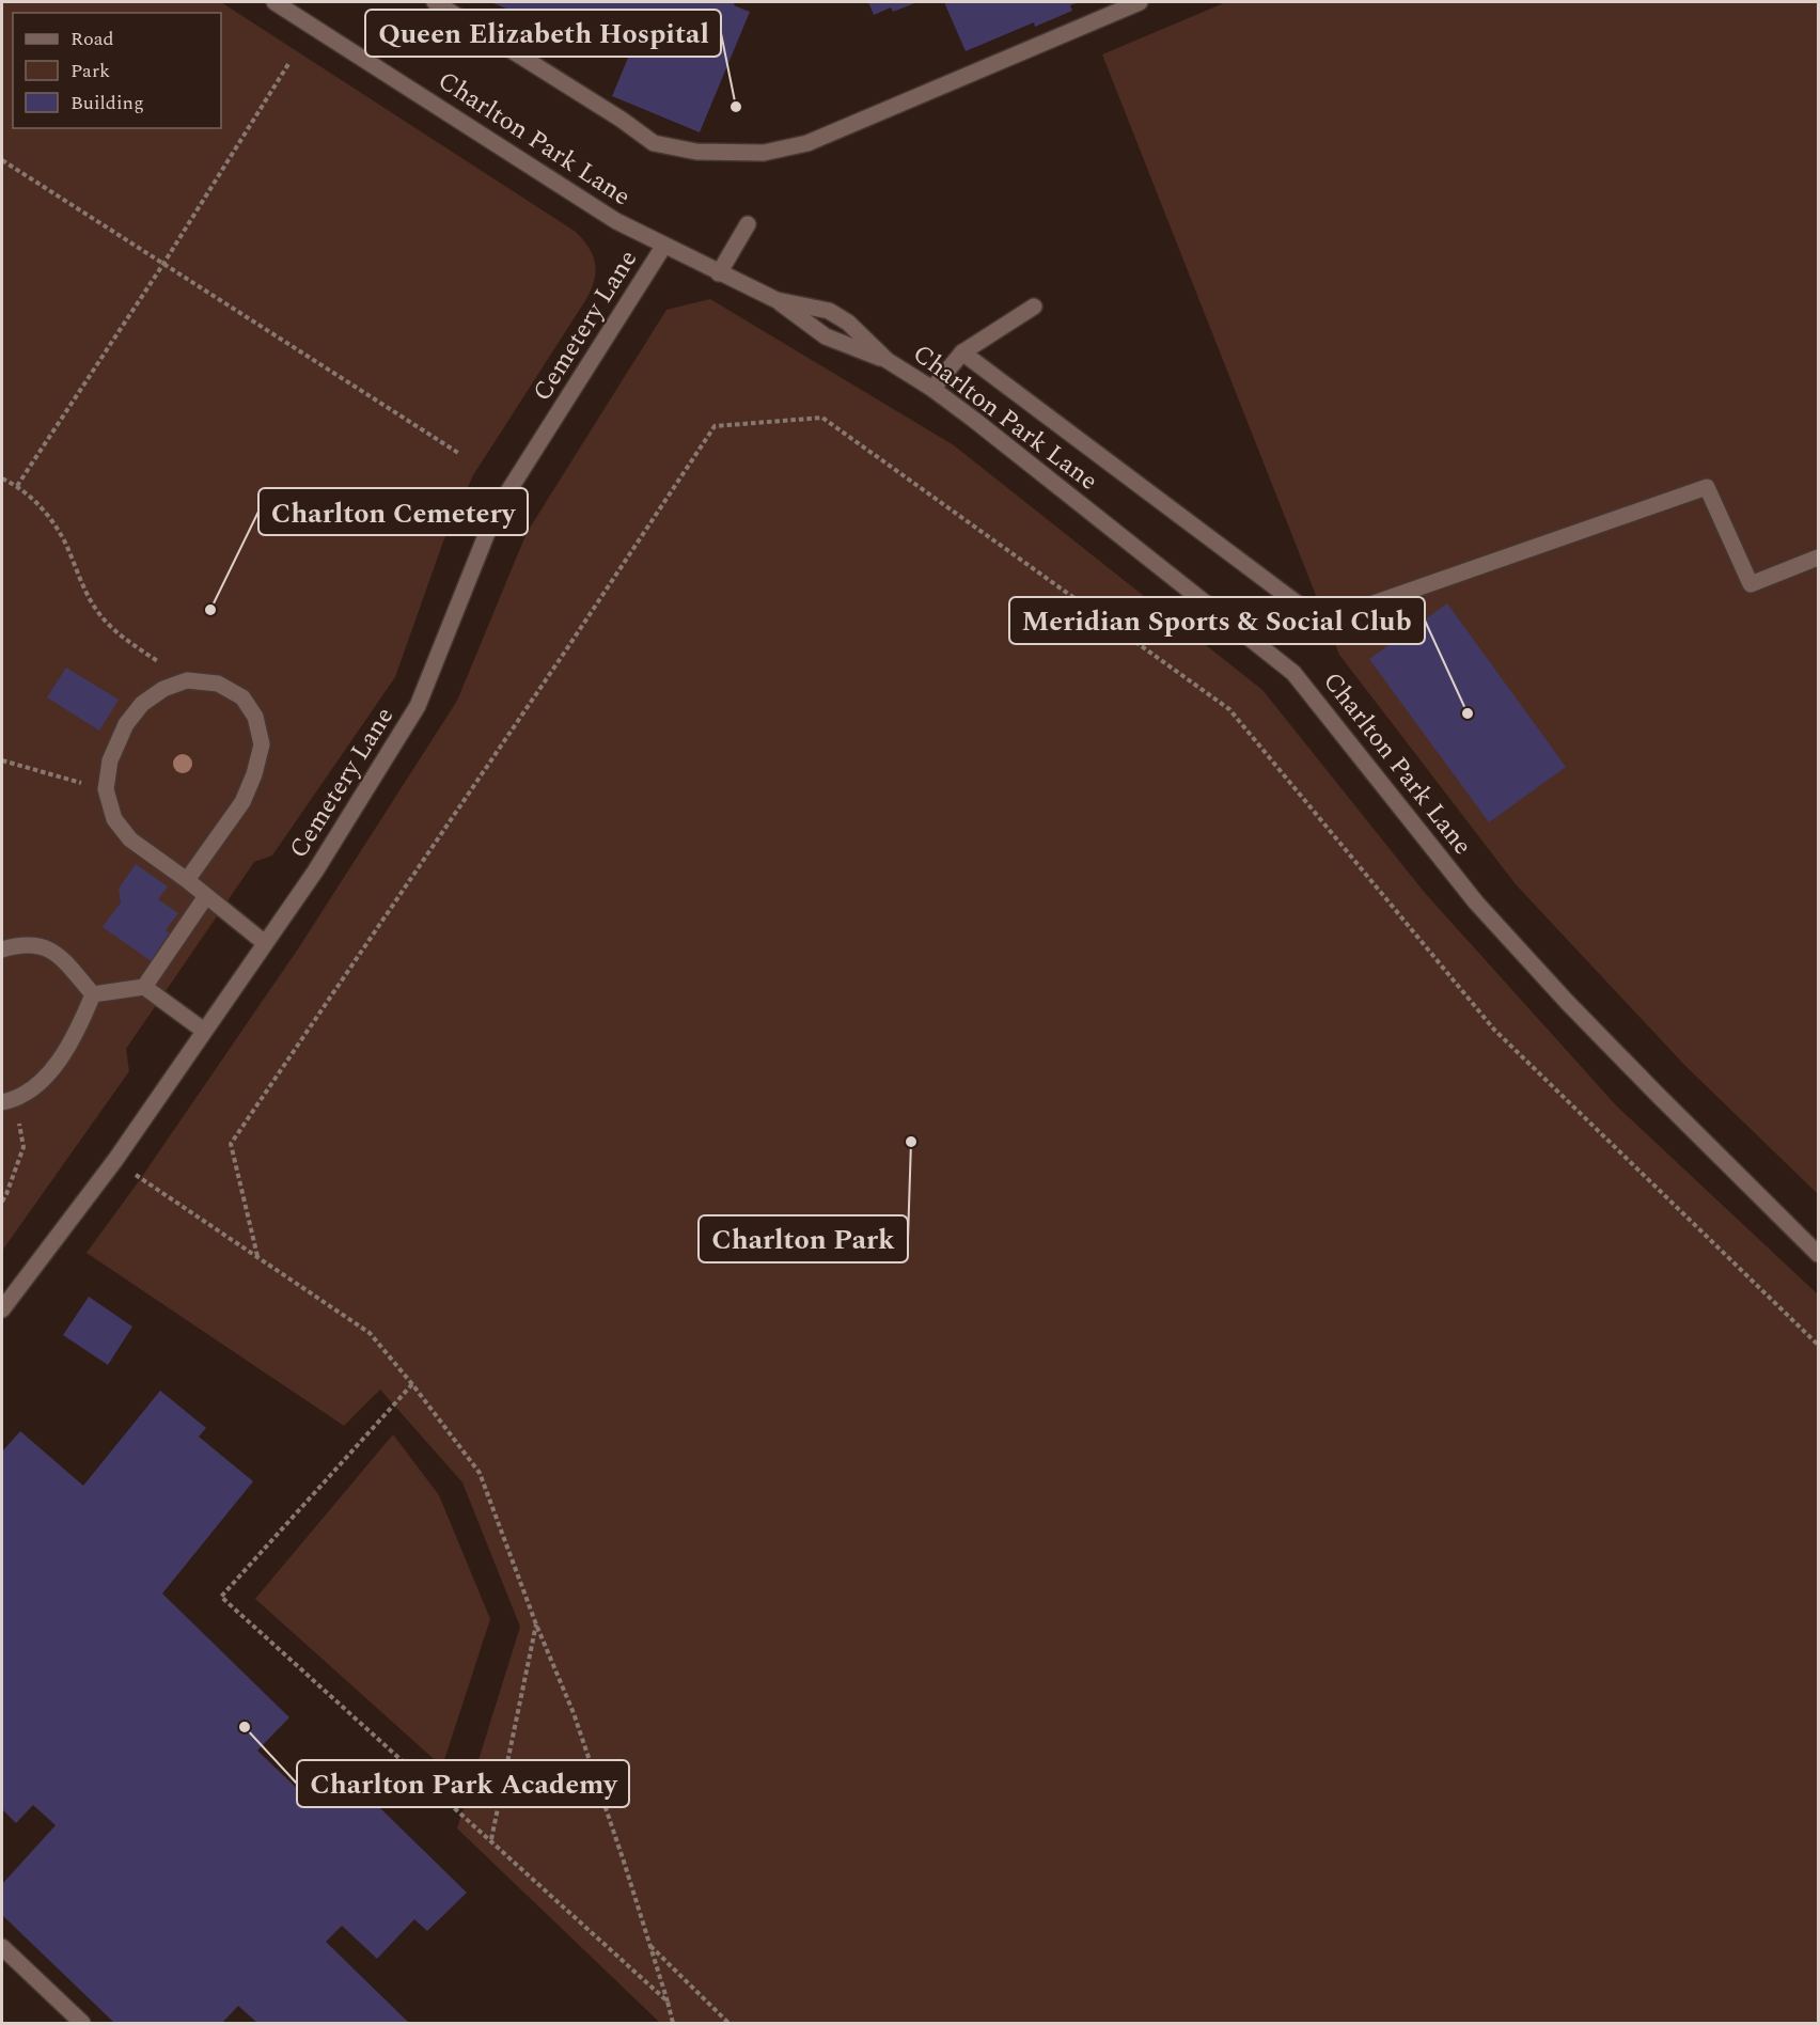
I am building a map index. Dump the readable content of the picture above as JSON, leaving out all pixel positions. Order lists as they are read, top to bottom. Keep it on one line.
{"streets":{"street":["Charlton Park Lane","Cemetery Lane"]},"crossings":[["Charlton Park Lane","Cemetery Lane"]],"places":["Queen Elizabeth Hospital","Charlton Cemetery","Meridian Sports & Social Club","Charlton Park","Charlton Park Academy"],"legend":["Road","Park","Building"]}
